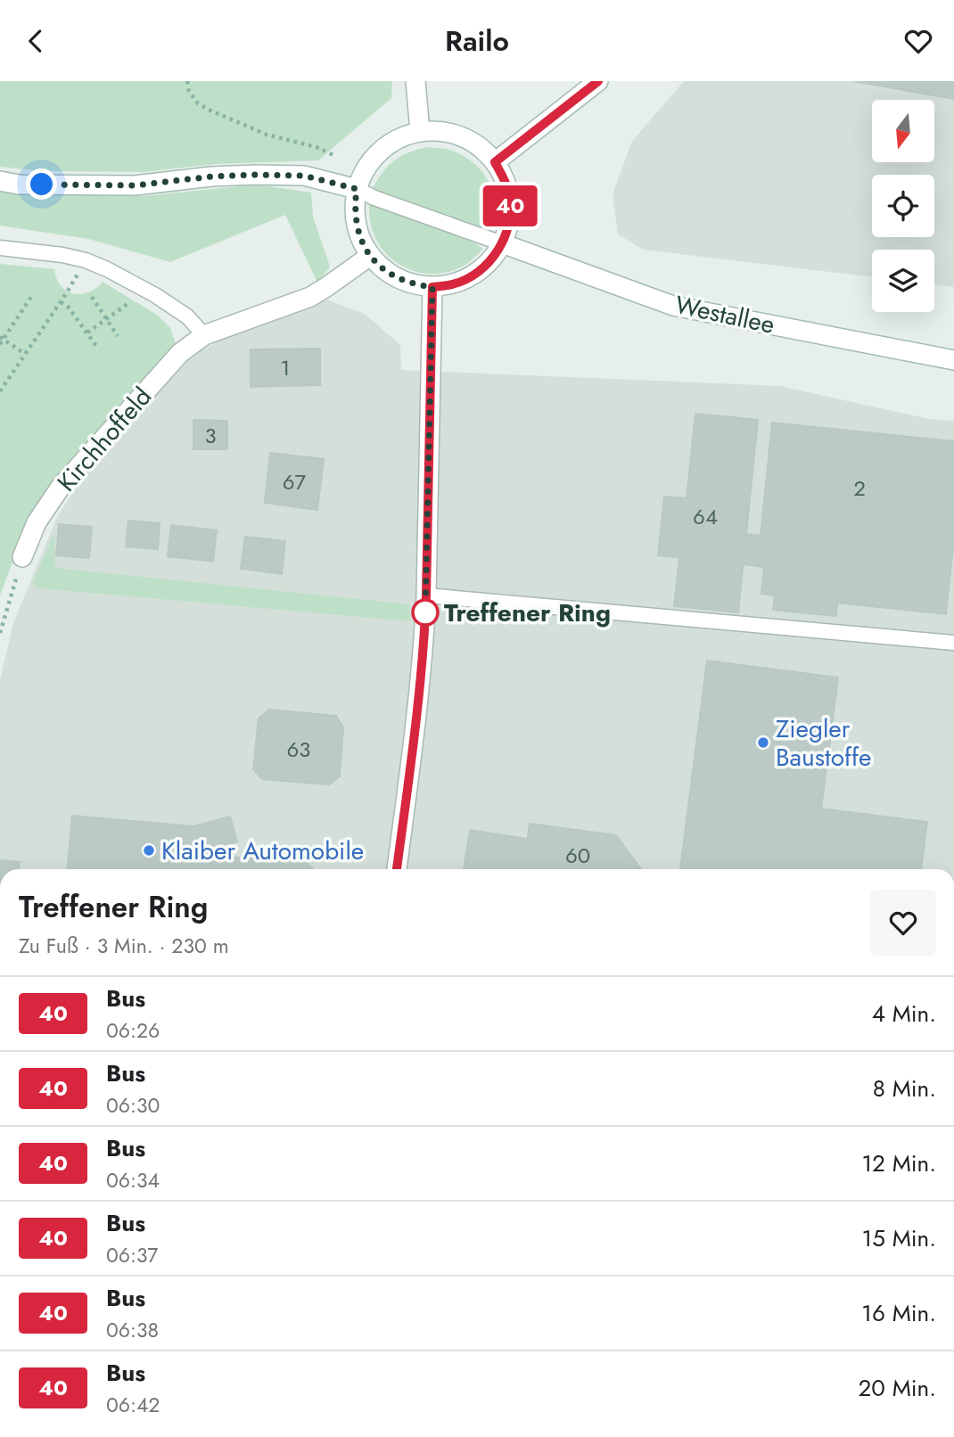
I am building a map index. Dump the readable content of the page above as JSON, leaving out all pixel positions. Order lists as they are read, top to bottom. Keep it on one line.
{"streets":{"main road":["Westallee","Kirchhoffeld"]},"places":["Treffener Ring","Ziegler Baustoffe","Klaiber Automobile"],"lines":["bus line 40"],"house_numbers":["1","3","67","2","64","63","60"],"north":"bottom","page":{"header":"Railo","on_map":"40","heading":["Treffener Ring","Zu Fuß · 3 Min. · 230 m"],"list":[{"mark":"40","name":"Bus","note":"06:26","value":"4 Min."},{"mark":"40","name":"Bus","note":"06:30","value":"8 Min."},{"mark":"40","name":"Bus","note":"06:34","value":"12 Min."},{"mark":"40","name":"Bus","note":"06:37","value":"15 Min."},{"mark":"40","name":"Bus","note":"06:38","value":"16 Min."},{"mark":"40","name":"Bus","note":"06:42","value":"20 Min."}]}}
